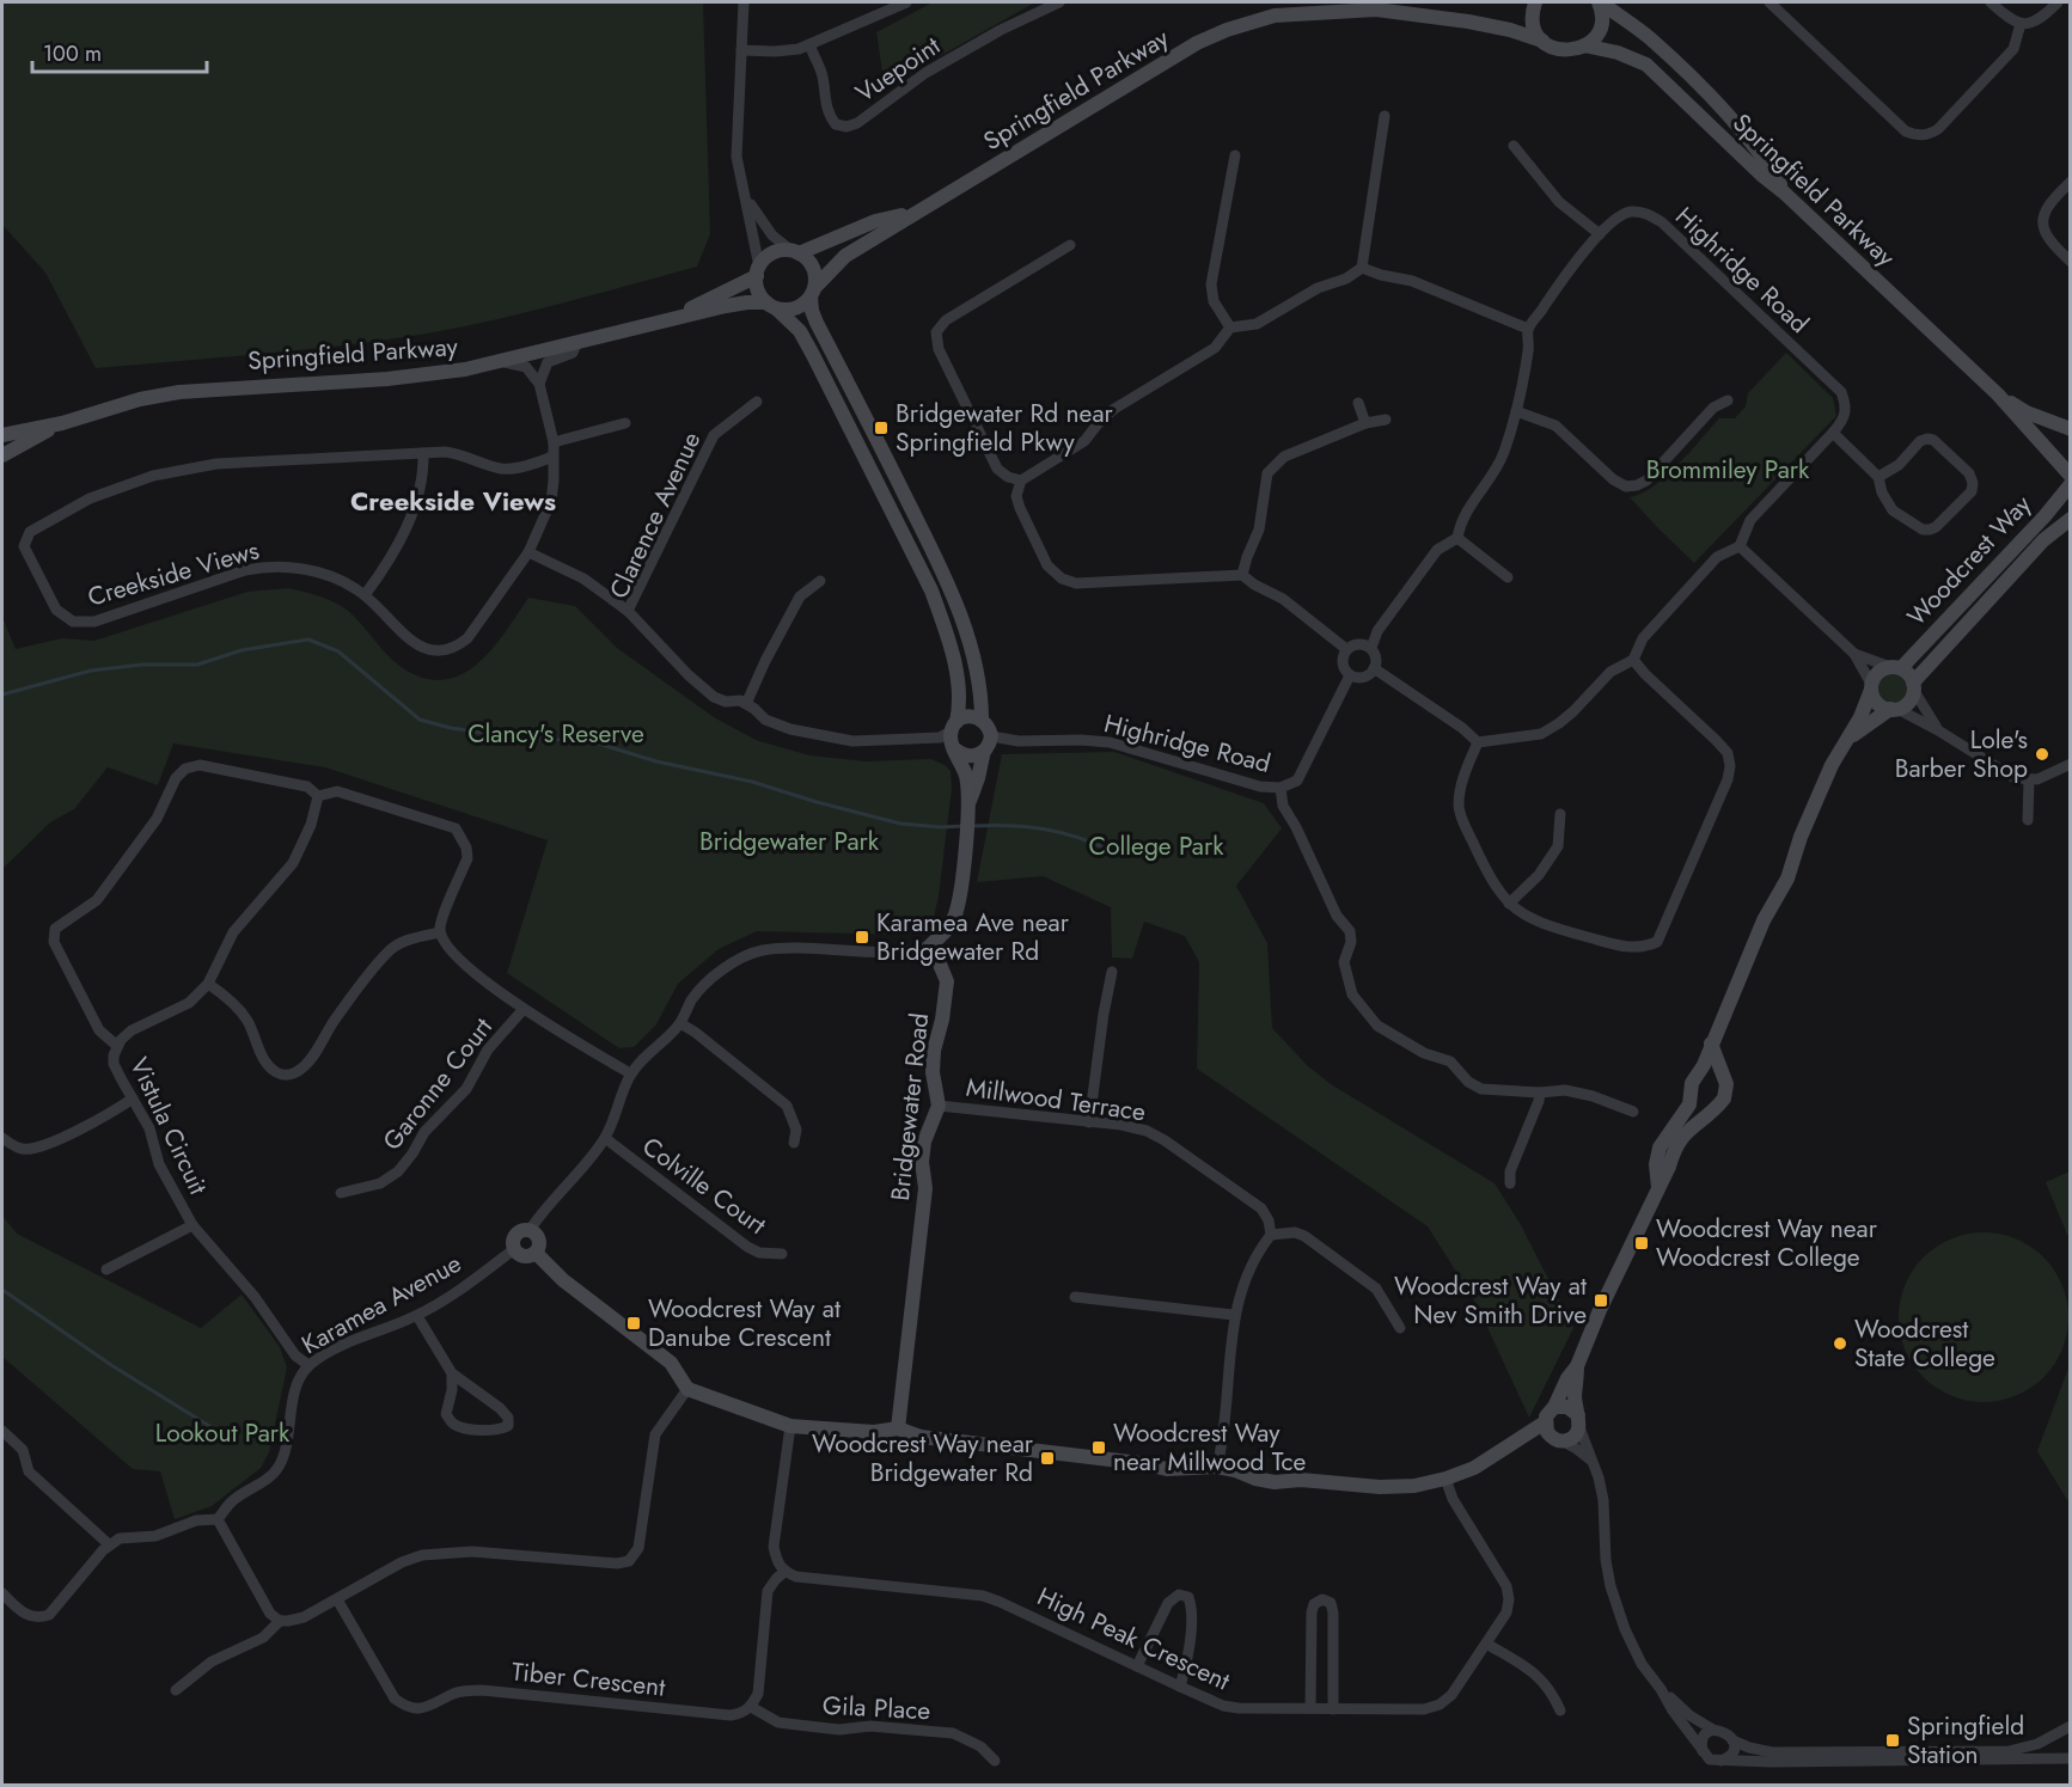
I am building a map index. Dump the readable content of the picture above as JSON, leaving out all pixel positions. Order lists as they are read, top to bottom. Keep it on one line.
{"streets":{"street":["Vuepoint","Springfield Parkway","Highridge Road","Clarence Avenue","Woodcrest Way","Creekside Views","Garonne Court","Millwood Terrace","Bridgewater Road","Vistula Circuit","Colville Court","Karamea Avenue","High Peak Crescent","Tiber Crescent","Gila Place"]},"crossings":[["Highridge Road","Clarence Avenue"],["Millwood Terrace","Bridgewater Road"],["Vistula Circuit","Karamea Avenue"],["Tiber Crescent","Gila Place"]],"districts":["Creekside Views"],"parks":["Brommiley Park","Clancy's Reserve","Bridgewater Park","College Park","Lookout Park"],"places":{"transit":["Bridgewater Rd near Springfield Pkwy","Karamea Ave near Bridgewater Rd","Woodcrest Way near Woodcrest College","Woodcrest Way at Nev Smith Drive","Woodcrest Way at Danube Crescent","Woodcrest Way near Millwood Tce","Woodcrest Way near Bridgewater Rd","Springfield Station"],"other":["Lole's Barber Shop","Woodcrest State College"]},"scale_bar":"100 m"}
